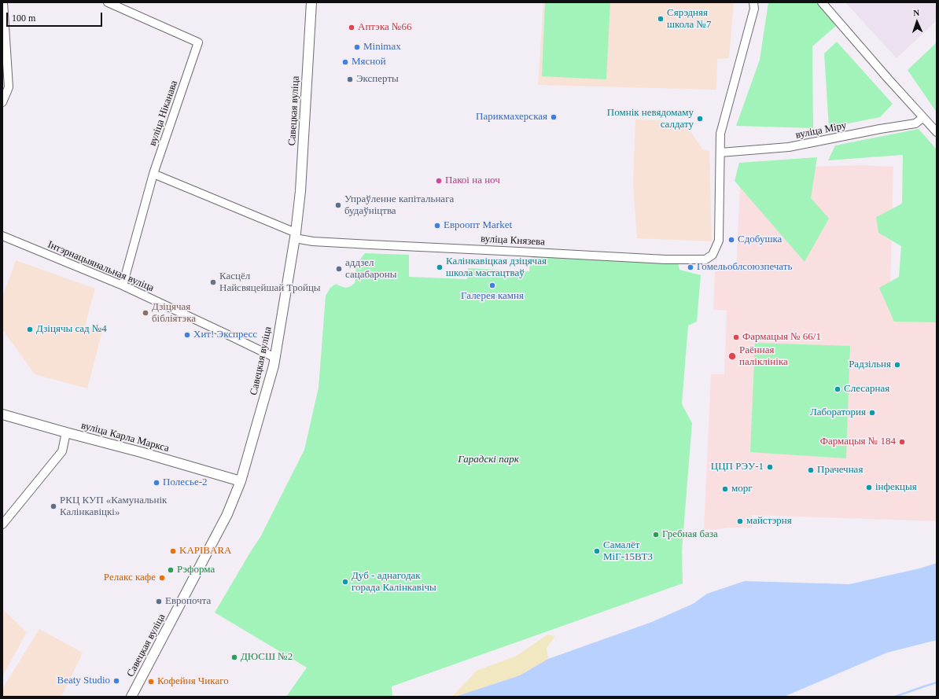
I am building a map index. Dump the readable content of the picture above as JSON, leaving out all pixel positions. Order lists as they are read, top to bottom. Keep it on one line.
{"streets":{"main road":["Савецкая вуліца","вуліца Карла Маркса"],"street":["вуліца Ніканава","вуліца Міру","вуліца Князева","Інтэрнацыянальная вуліца"]},"crossings":[["Савецкая вуліца","вуліца Князева"],["Савецкая вуліца","Інтэрнацыянальная вуліца"],["Савецкая вуліца","вуліца Карла Маркса"],["вуліца Ніканава","вуліца Князева"],["вуліца Ніканава","Інтэрнацыянальная вуліца"],["вуліца Міру","вуліца Князева"]],"parks":["Гарадскі парк"],"places":["Сярэдняя школа №7","Аптэка №66","Minimax","Мясной","Эксперты","Парикмахерская","Помнік невядомаму салдату","Пакоі на ноч","Упраўленне капітальнага будаўніцтва","Евроопт Market","Сдобушка","Калінкавіцкая дзіцячая школа мастацтваў","Гомельоблсоюзпечать","аддзел сацабароны","Касцёл Найсвяцейшай Тройцы","Галерея камня","Дзіцячая бібліятэка","Дзіцячы сад №4","Хит! Экспресс","Фармацыя № 66/1","Раённая паліклініка","Радзільня","Слесарная","Лаборатория","Фармацыя № 184","ЦЦП РЭУ-1","Прачечная","Полесье-2","інфекцыя","морг","РКЦ КУП «Камунальнік Калінкавіцкі»","майстэрня","Гребная база","KAPIBARA","Самалёт МіГ-15ВТЗ","Рэформа","Релакс кафе","Дуб - аднагодак горада Калінкавічы","Европочта","ДЮСШ №2","Beaty Studio","Кофейня Чикаго"],"scale_bar":"100 m","north":"top"}
